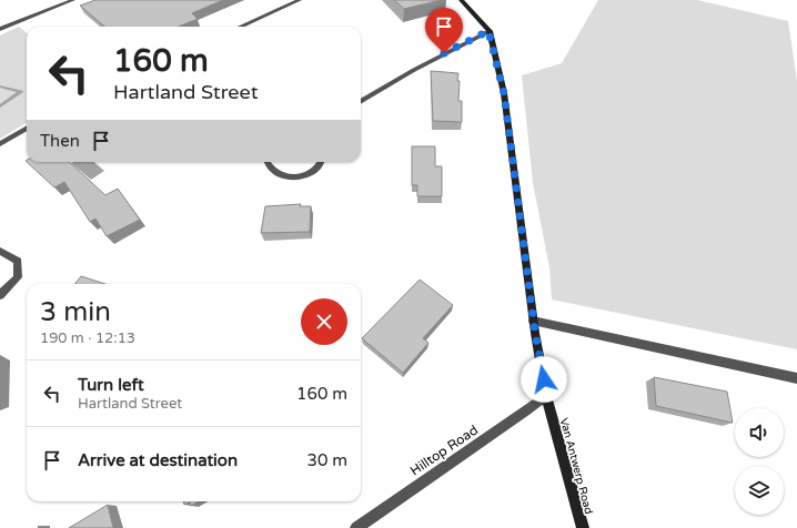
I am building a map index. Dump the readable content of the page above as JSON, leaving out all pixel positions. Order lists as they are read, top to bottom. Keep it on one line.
{"streets":{"street":["Hilltop Road","Van Antwerp Road"]},"crossings":[["Hilltop Road","Van Antwerp Road"]],"page":{"turn":["160 m","Hartland Street"],"then":"Then","heading":["3 min","190 m · 12:13"],"list":[{"name":"Turn left","note":"Hartland Street","value":"160 m"},{"name":"Arrive at destination","value":"30 m"}]}}
